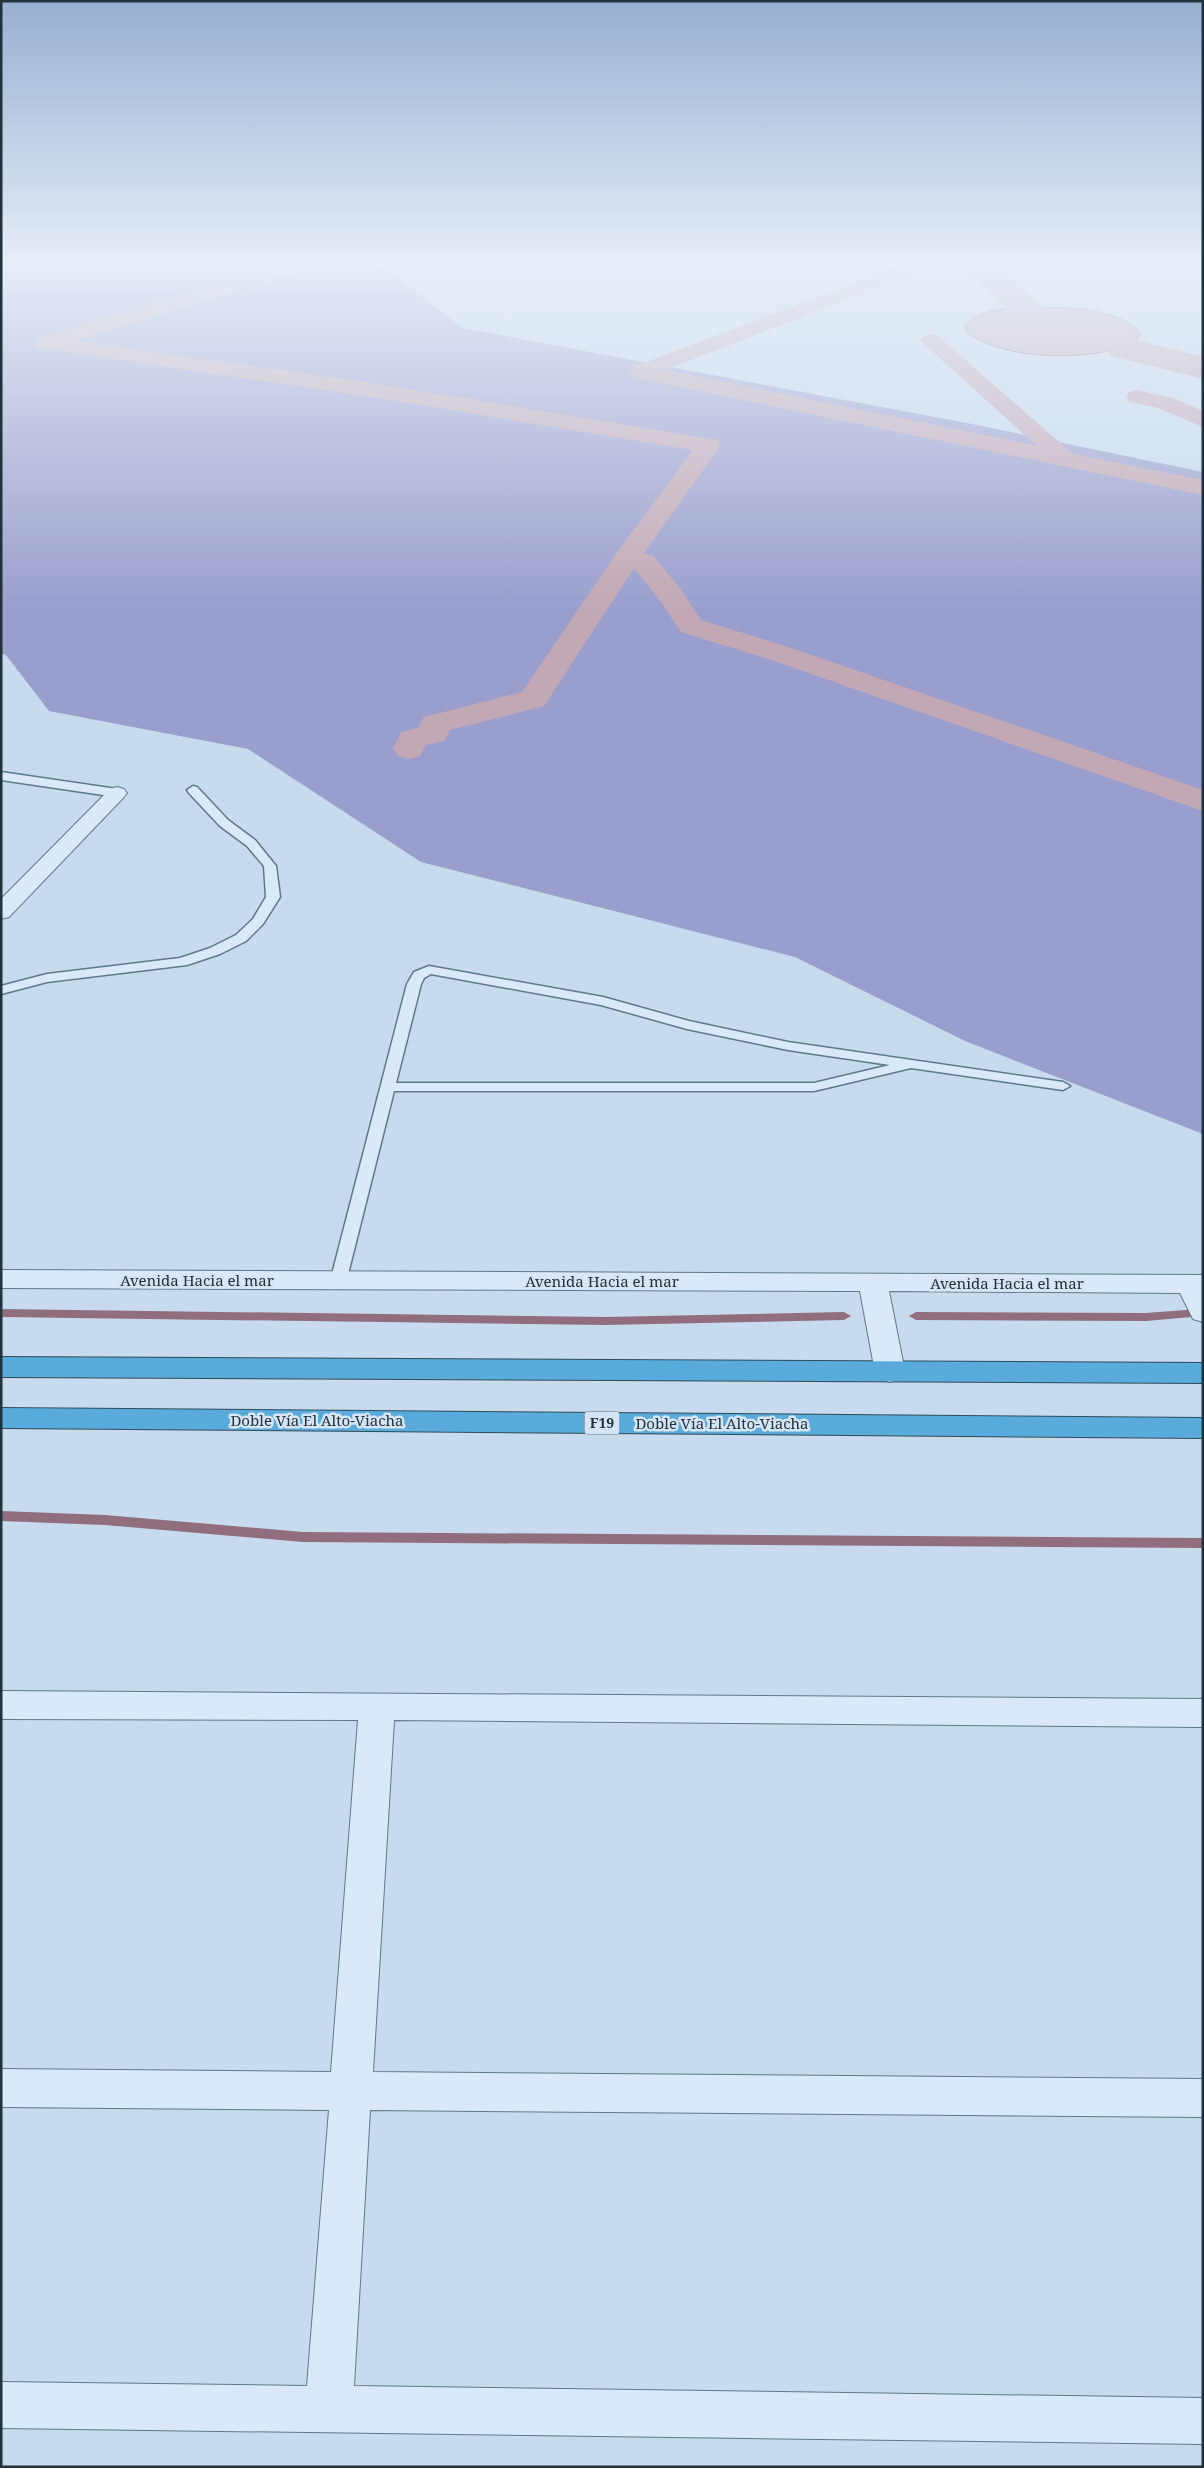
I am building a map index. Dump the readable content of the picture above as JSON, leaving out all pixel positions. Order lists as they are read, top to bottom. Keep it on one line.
{"streets":{"highway":["Doble Vía El Alto-Viacha","F19"],"street":["Avenida Hacia el mar"]}}
